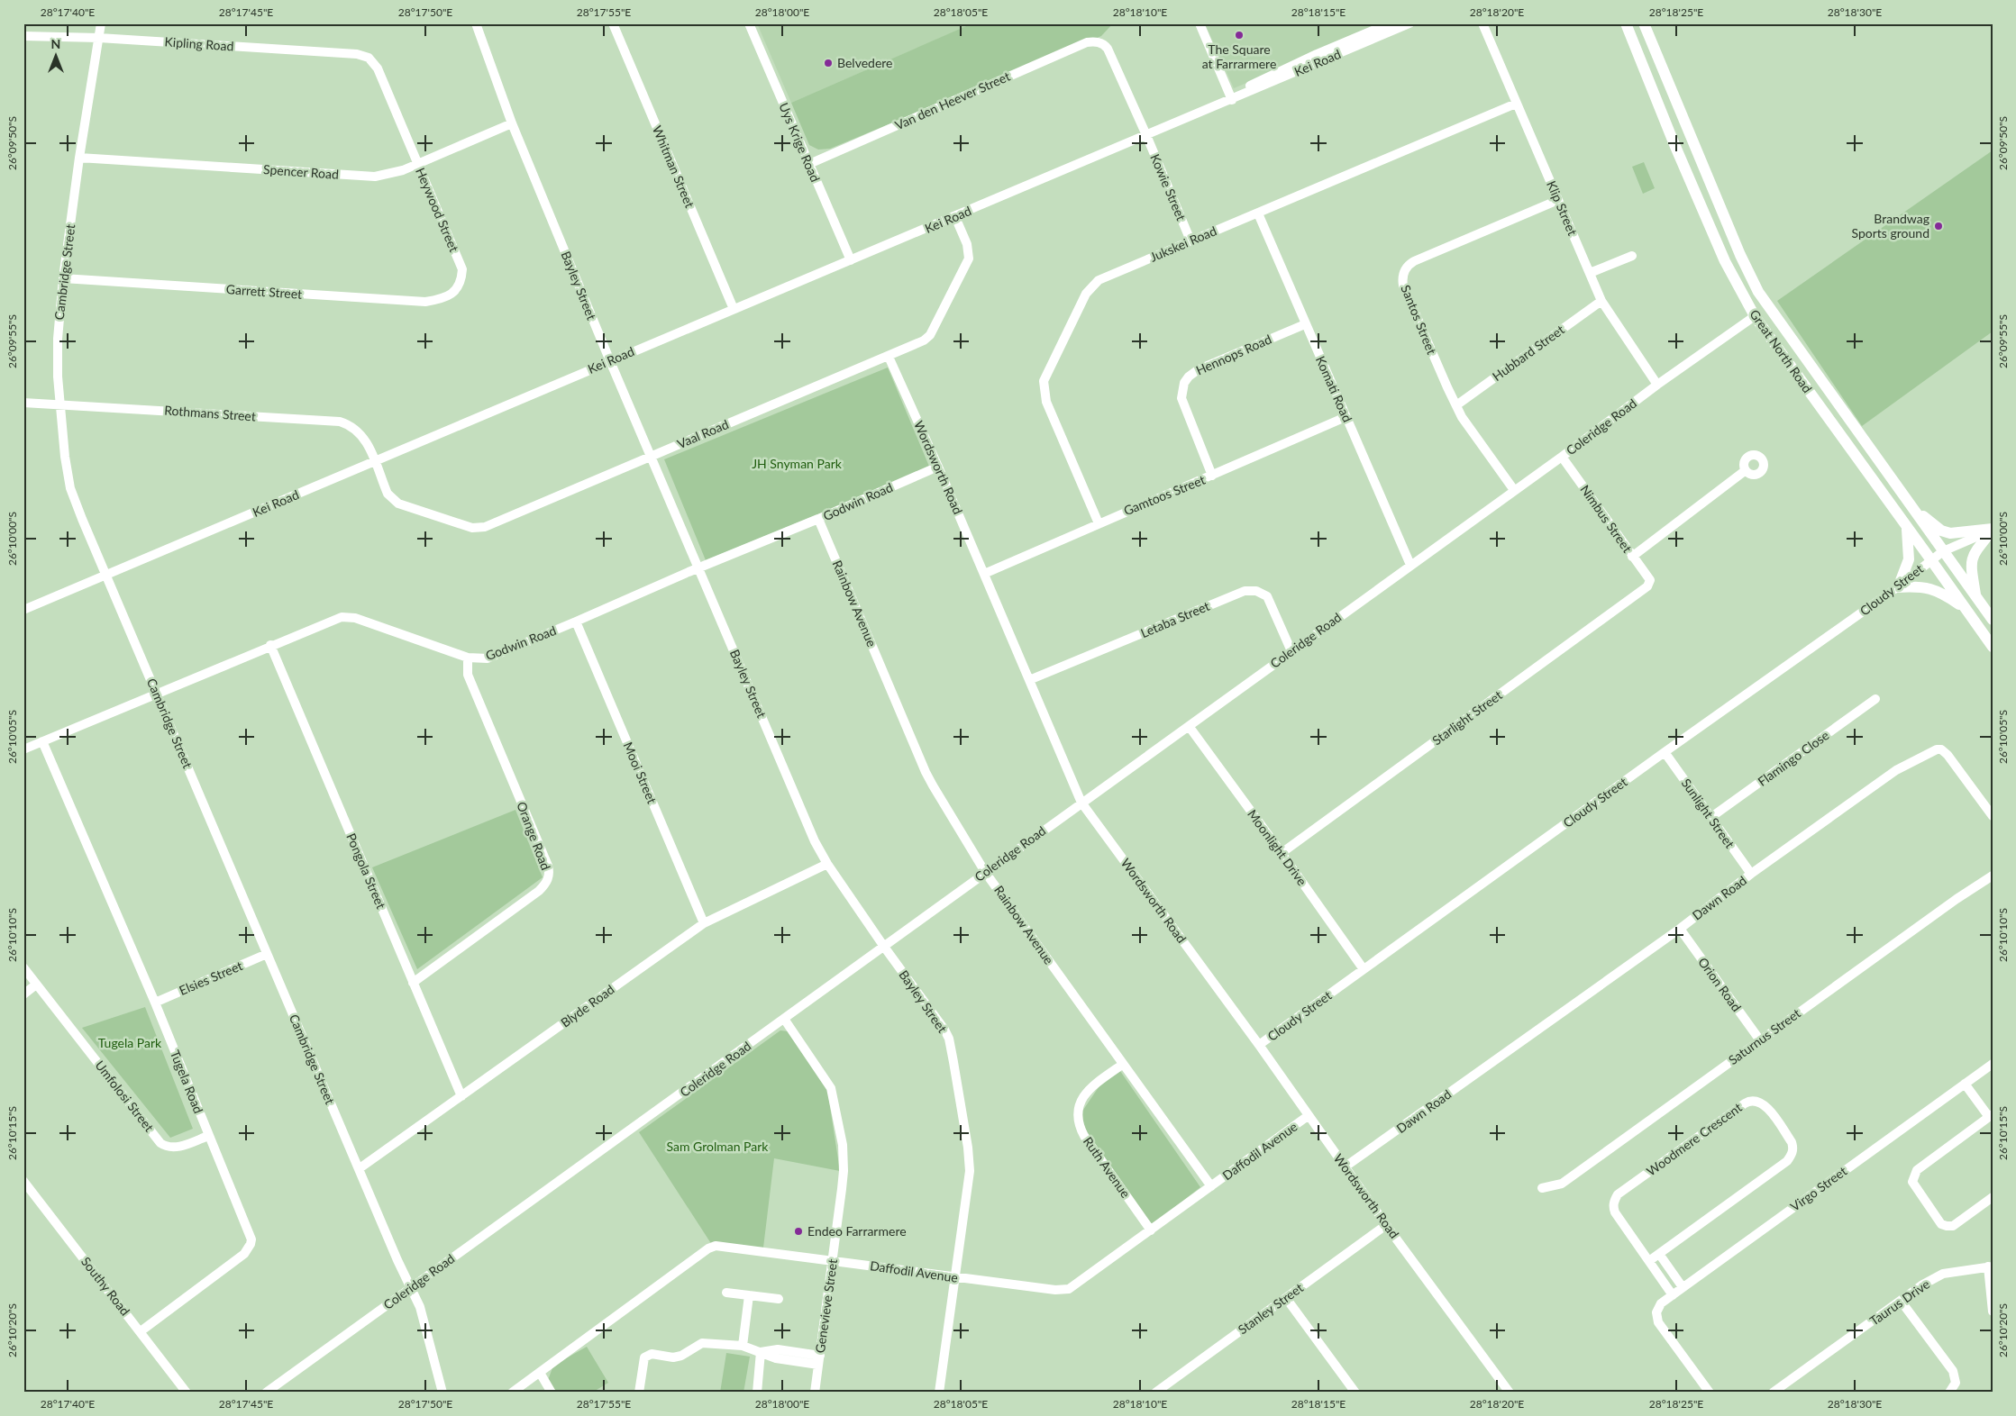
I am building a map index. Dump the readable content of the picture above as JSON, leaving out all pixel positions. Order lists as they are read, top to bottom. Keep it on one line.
{"streets":{"main road":["Great North Road"],"street":["Kipling Road","Kei Road","Van den Heever Street","Uys Krige Road","Whitman Street","Spencer Road","Kowie Street","Klip Street","Heywood Street","Jukskei Road","Cambridge Street","Bayley Street","Garrett Street","Santos Street","Hubbard Street","Hennops Road","Komati Road","Rothmans Street","Coleridge Road","Vaal Road","Wordsworth Road","Gamtoos Street","Godwin Road","Nimbus Street","Cloudy Street","Rainbow Avenue","Letaba Street","Starlight Street","Flamingo Close","Mooi Street","Sunlight Street","Orange Road","Moonlight Drive","Pongola Street","Dawn Road","Elsies Street","Orion Road","Blyde Road","Saturnus Street","Tugela Road","Umfolosi Street","Woodmere Crescent","Daffodil Avenue","Ruth Avenue","Virgo Street","Southy Road","Taurus Drive","Genevieve Street","Stanley Street"]},"crossings":[["Kipling Road","Heywood Street"],["Kipling Road","Cambridge Street"],["Kei Road","Uys Krige Road"],["Kei Road","Whitman Street"],["Kei Road","Kowie Street"],["Kei Road","Cambridge Street"],["Kei Road","Bayley Street"],["Kei Road","Rothmans Street"],["Kei Road","Vaal Road"],["Van den Heever Street","Uys Krige Road"],["Van den Heever Street","Kowie Street"],["Spencer Road","Heywood Street"],["Spencer Road","Cambridge Street"],["Spencer Road","Bayley Street"],["Kowie Street","Jukskei Road"],["Klip Street","Jukskei Road"],["Klip Street","Santos Street"],["Klip Street","Hubbard Street"],["Klip Street","Coleridge Road"],["Heywood Street","Garrett Street"],["Jukskei Road","Komati Road"],["Jukskei Road","Gamtoos Street"],["Cambridge Street","Garrett Street"],["Cambridge Street","Rothmans Street"],["Cambridge Street","Coleridge Road"],["Cambridge Street","Godwin Road"],["Cambridge Street","Elsies Street"],["Cambridge Street","Blyde Road"],["Bayley Street","Coleridge Road"],["Bayley Street","Vaal Road"],["Bayley Street","Godwin Road"],["Bayley Street","Blyde Road"],["Bayley Street","Daffodil Avenue"],["Santos Street","Hubbard Street"],["Santos Street","Coleridge Road"],["Great North Road","Coleridge Road"],["Great North Road","Cloudy Street"],["Hennops Road","Komati Road"],["Hennops Road","Gamtoos Street"],["Komati Road","Coleridge Road"],["Komati Road","Gamtoos Street"],["Rothmans Street","Vaal Road"],["Coleridge Road","Wordsworth Road"],["Coleridge Road","Nimbus Street"],["Coleridge Road","Rainbow Avenue"],["Coleridge Road","Letaba Street"],["Coleridge Road","Moonlight Drive"],["Coleridge Road","Genevieve Street"],["Vaal Road","Wordsworth Road"],["Wordsworth Road","Gamtoos Street"],["Wordsworth Road","Godwin Road"],["Wordsworth Road","Cloudy Street"],["Wordsworth Road","Letaba Street"],["Wordsworth Road","Dawn Road"],["Wordsworth Road","Daffodil Avenue"],["Wordsworth Road","Stanley Street"],["Godwin Road","Rainbow Avenue"],["Godwin Road","Mooi Street"],["Godwin Road","Orange Road"],["Godwin Road","Pongola Street"],["Godwin Road","Tugela Road"],["Nimbus Street","Starlight Street"],["Cloudy Street","Sunlight Street"],["Cloudy Street","Moonlight Drive"],["Rainbow Avenue","Daffodil Avenue"],["Rainbow Avenue","Ruth Avenue"],["Starlight Street","Moonlight Drive"],["Flamingo Close","Sunlight Street"],["Mooi Street","Blyde Road"],["Sunlight Street","Dawn Road"],["Orange Road","Pongola Street"],["Pongola Street","Blyde Road"],["Dawn Road","Orion Road"],["Elsies Street","Tugela Road"],["Orion Road","Saturnus Street"],["Tugela Road","Umfolosi Street"],["Tugela Road","Southy Road"],["Woodmere Crescent","Virgo Street"],["Daffodil Avenue","Ruth Avenue"],["Daffodil Avenue","Genevieve Street"]],"parks":["JH Snyman Park","Tugela Park","Sam Grolman Park"],"places":["The Square at Farrarmere","Belvedere","Brandwag Sports ground","Endeo Farrarmere"],"north":"top","coordinates":["28°17'40\"E","28°17'45\"E","28°17'50\"E","28°17'55\"E","28°18'00\"E","28°18'05\"E","28°18'10\"E","28°18'15\"E","28°18'20\"E","28°18'25\"E","28°18'30\"E","26°09'50\"S","26°09'55\"S","26°10'00\"S","26°10'05\"S","26°10'10\"S","26°10'15\"S","26°10'20\"S"]}
